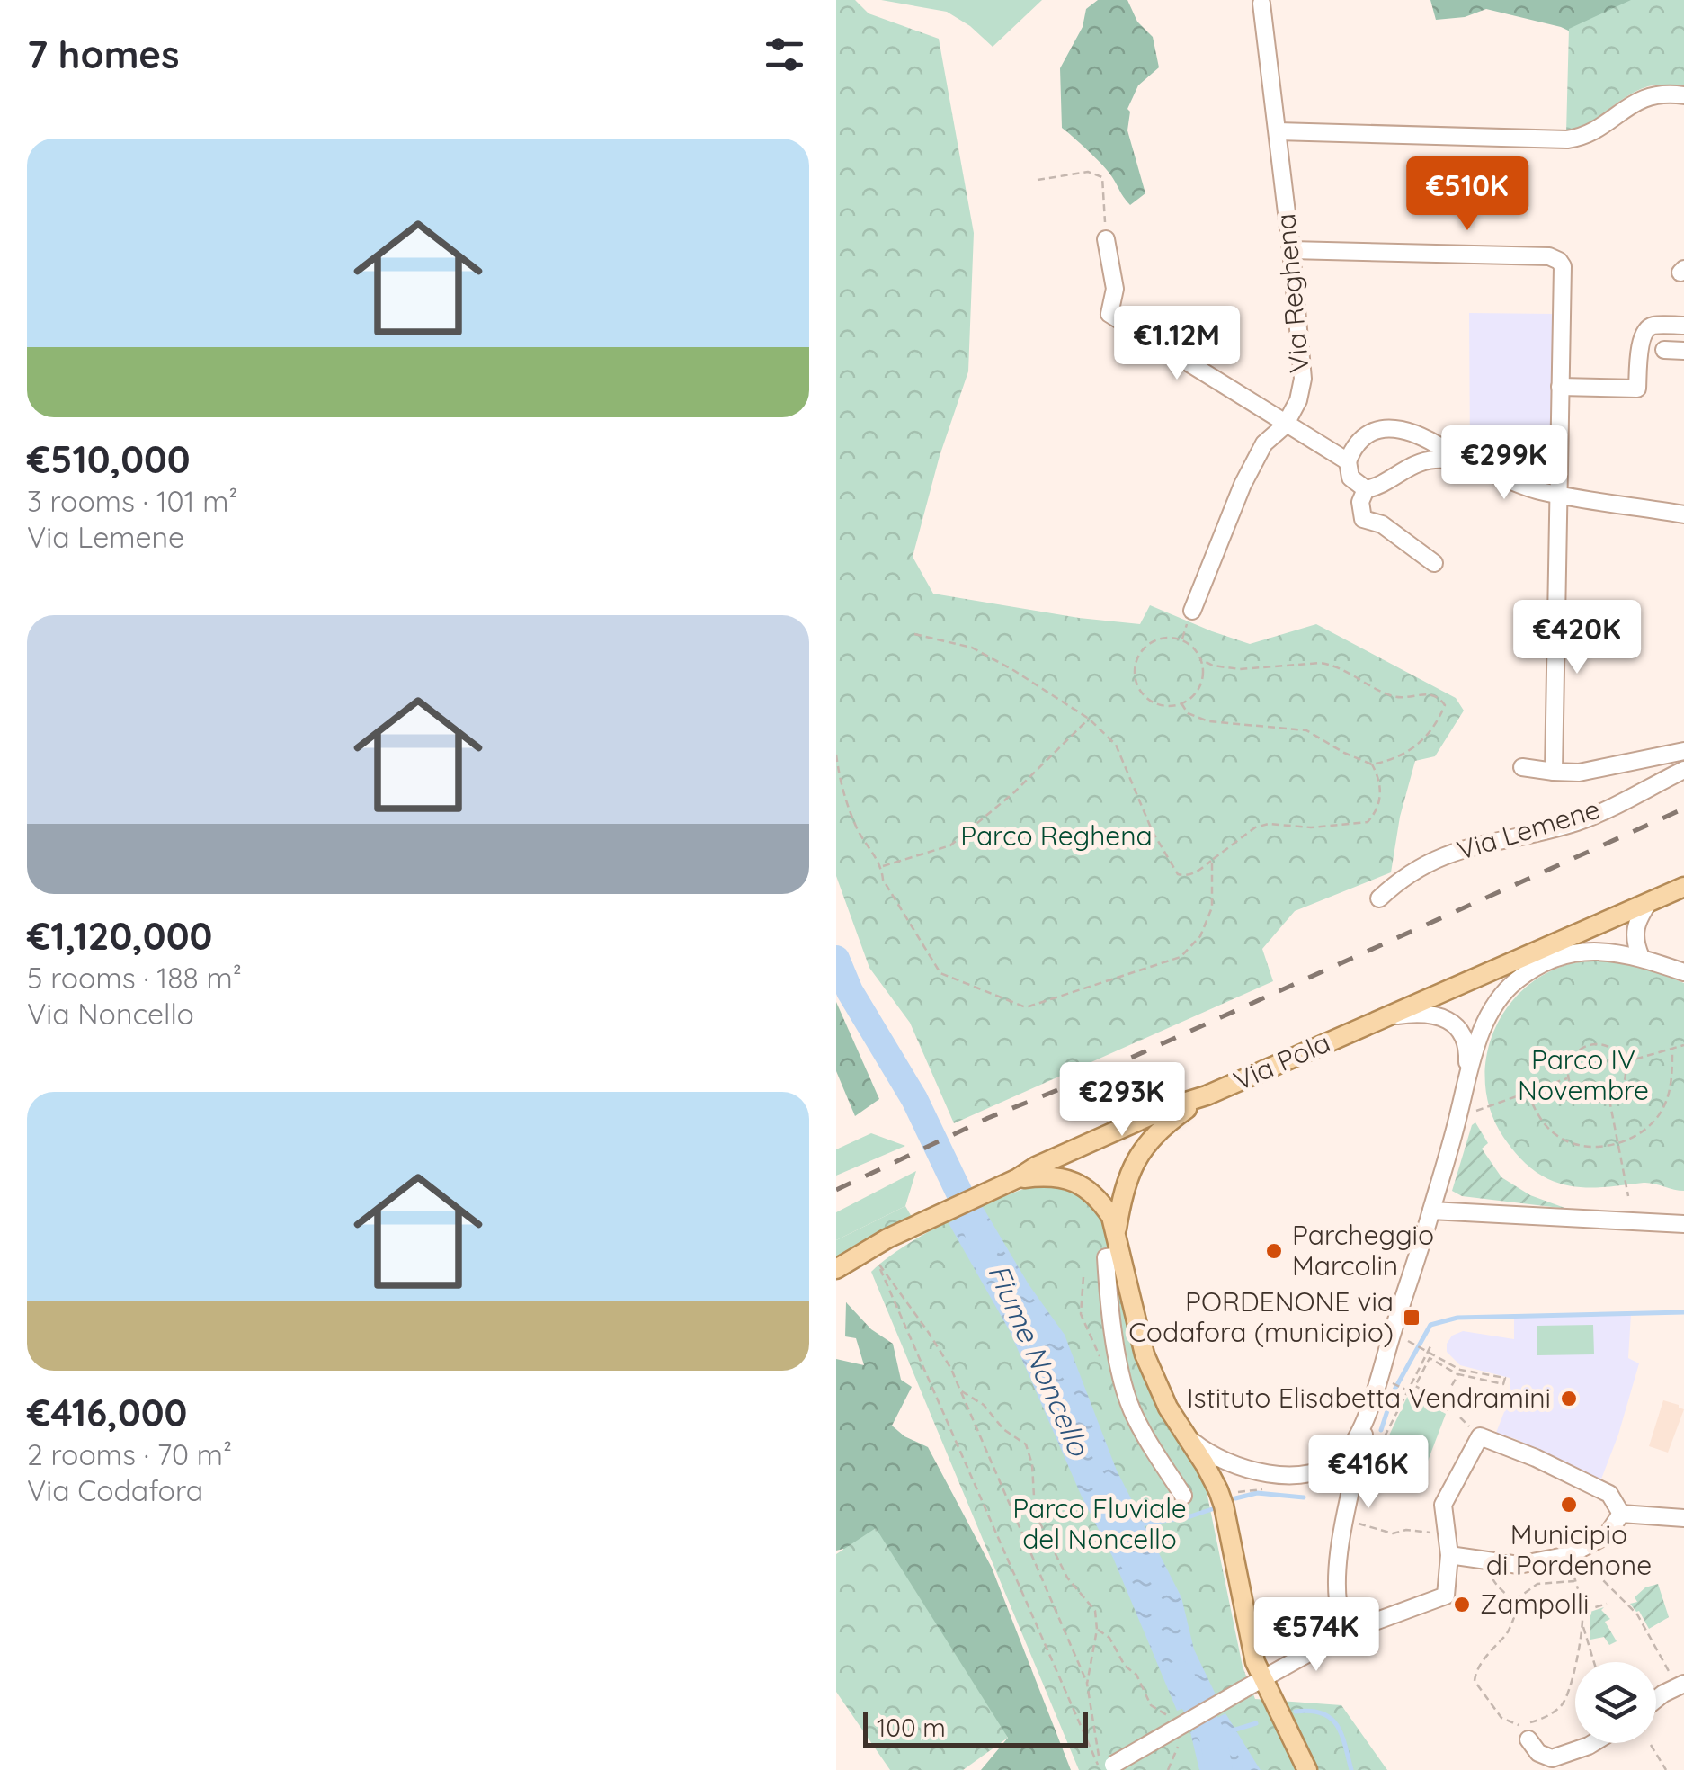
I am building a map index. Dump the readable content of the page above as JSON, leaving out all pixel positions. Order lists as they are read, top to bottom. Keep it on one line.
{"streets":{"main road":["Via Pola"],"street":["Via Reghena","Via Lemene"]},"crossings":[["Via Reghena","Via Lemene"]],"water":["Fiume Noncello"],"parks":["Parco Reghena","Parco IV Novembre","Parco Fluviale del Noncello"],"places":{"other":["Parcheggio Marcolin","Istituto Elisabetta Vendramini","Municipio di Pordenone","Zampolli"],"transit":["PORDENONE via Codafora (municipio)"]},"scale_bar":"100 m","page":{"heading":"7 homes","list":[{"name":"€510,000","note":"3 rooms · 101 m² · Via Lemene"},{"name":"€1,120,000","note":"5 rooms · 188 m² · Via Noncello"},{"name":"€416,000","note":"2 rooms · 70 m² · Via Codafora"}],"price":["€510K","€1.12M","€299K","€420K","€293K","€416K","€574K"],"scale":"100 m"}}
